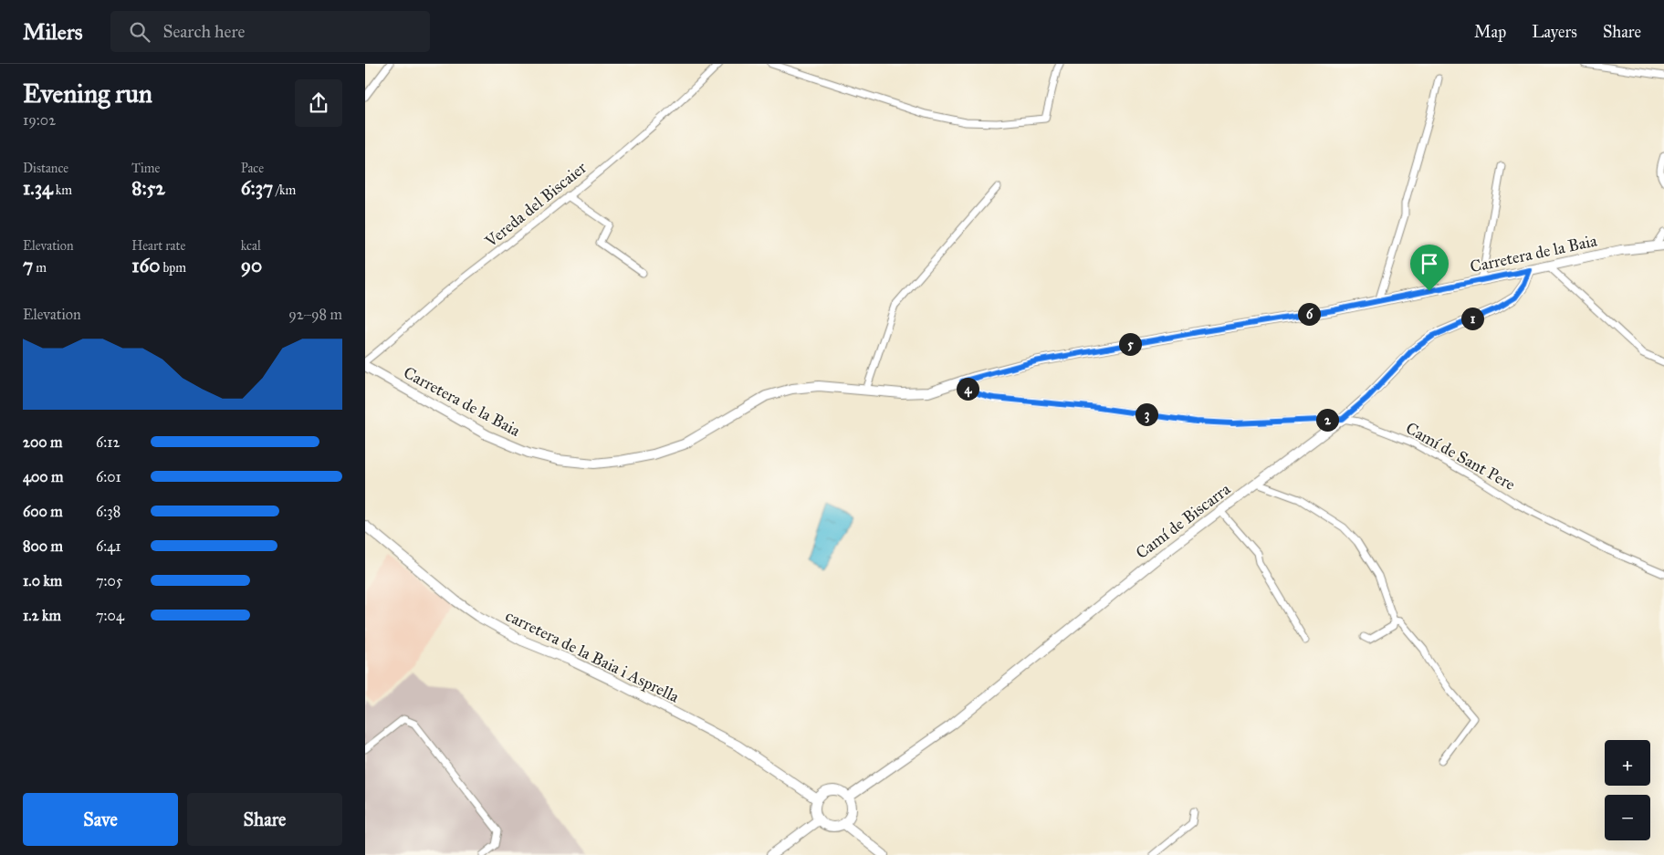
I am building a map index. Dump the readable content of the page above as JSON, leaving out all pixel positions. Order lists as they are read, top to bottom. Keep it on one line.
{"streets":{"main road":["Carretera de la Baia","Camí de Biscarra","carretera de la Baia i Asprella"],"street":["Vereda del Biscaier","Camí de Sant Pere"]},"crossings":[["Carretera de la Baia","Camí de Sant Pere"],["Carretera de la Baia","Camí de Biscarra"],["Camí de Sant Pere","Camí de Biscarra"],["Camí de Biscarra","carretera de la Baia i Asprella"]],"page":{"header":"Milers","search":"Search here","nav":["Map","Layers","Share"],"heading":["Evening run","19:02"],"stats":[["Distance","1.34 km"],["Time","8:52"],["Pace","6:37 /km"],["Elevation","7 m"],["Heart rate","160 bpm"],["kcal","90"]],"chart":["Elevation","92–98 m"],"pins":["6","1","5","4","3","2"],"list":[{"name":"200 m","note":"6:12"},{"name":"400 m","note":"6:01"},{"name":"600 m","note":"6:38"},{"name":"800 m","note":"6:41"},{"name":"1.0 km","note":"7:05"},{"name":"1.2 km","note":"7:04"}],"map_buttons":["+","−"],"buttons":["Save","Share"]}}
